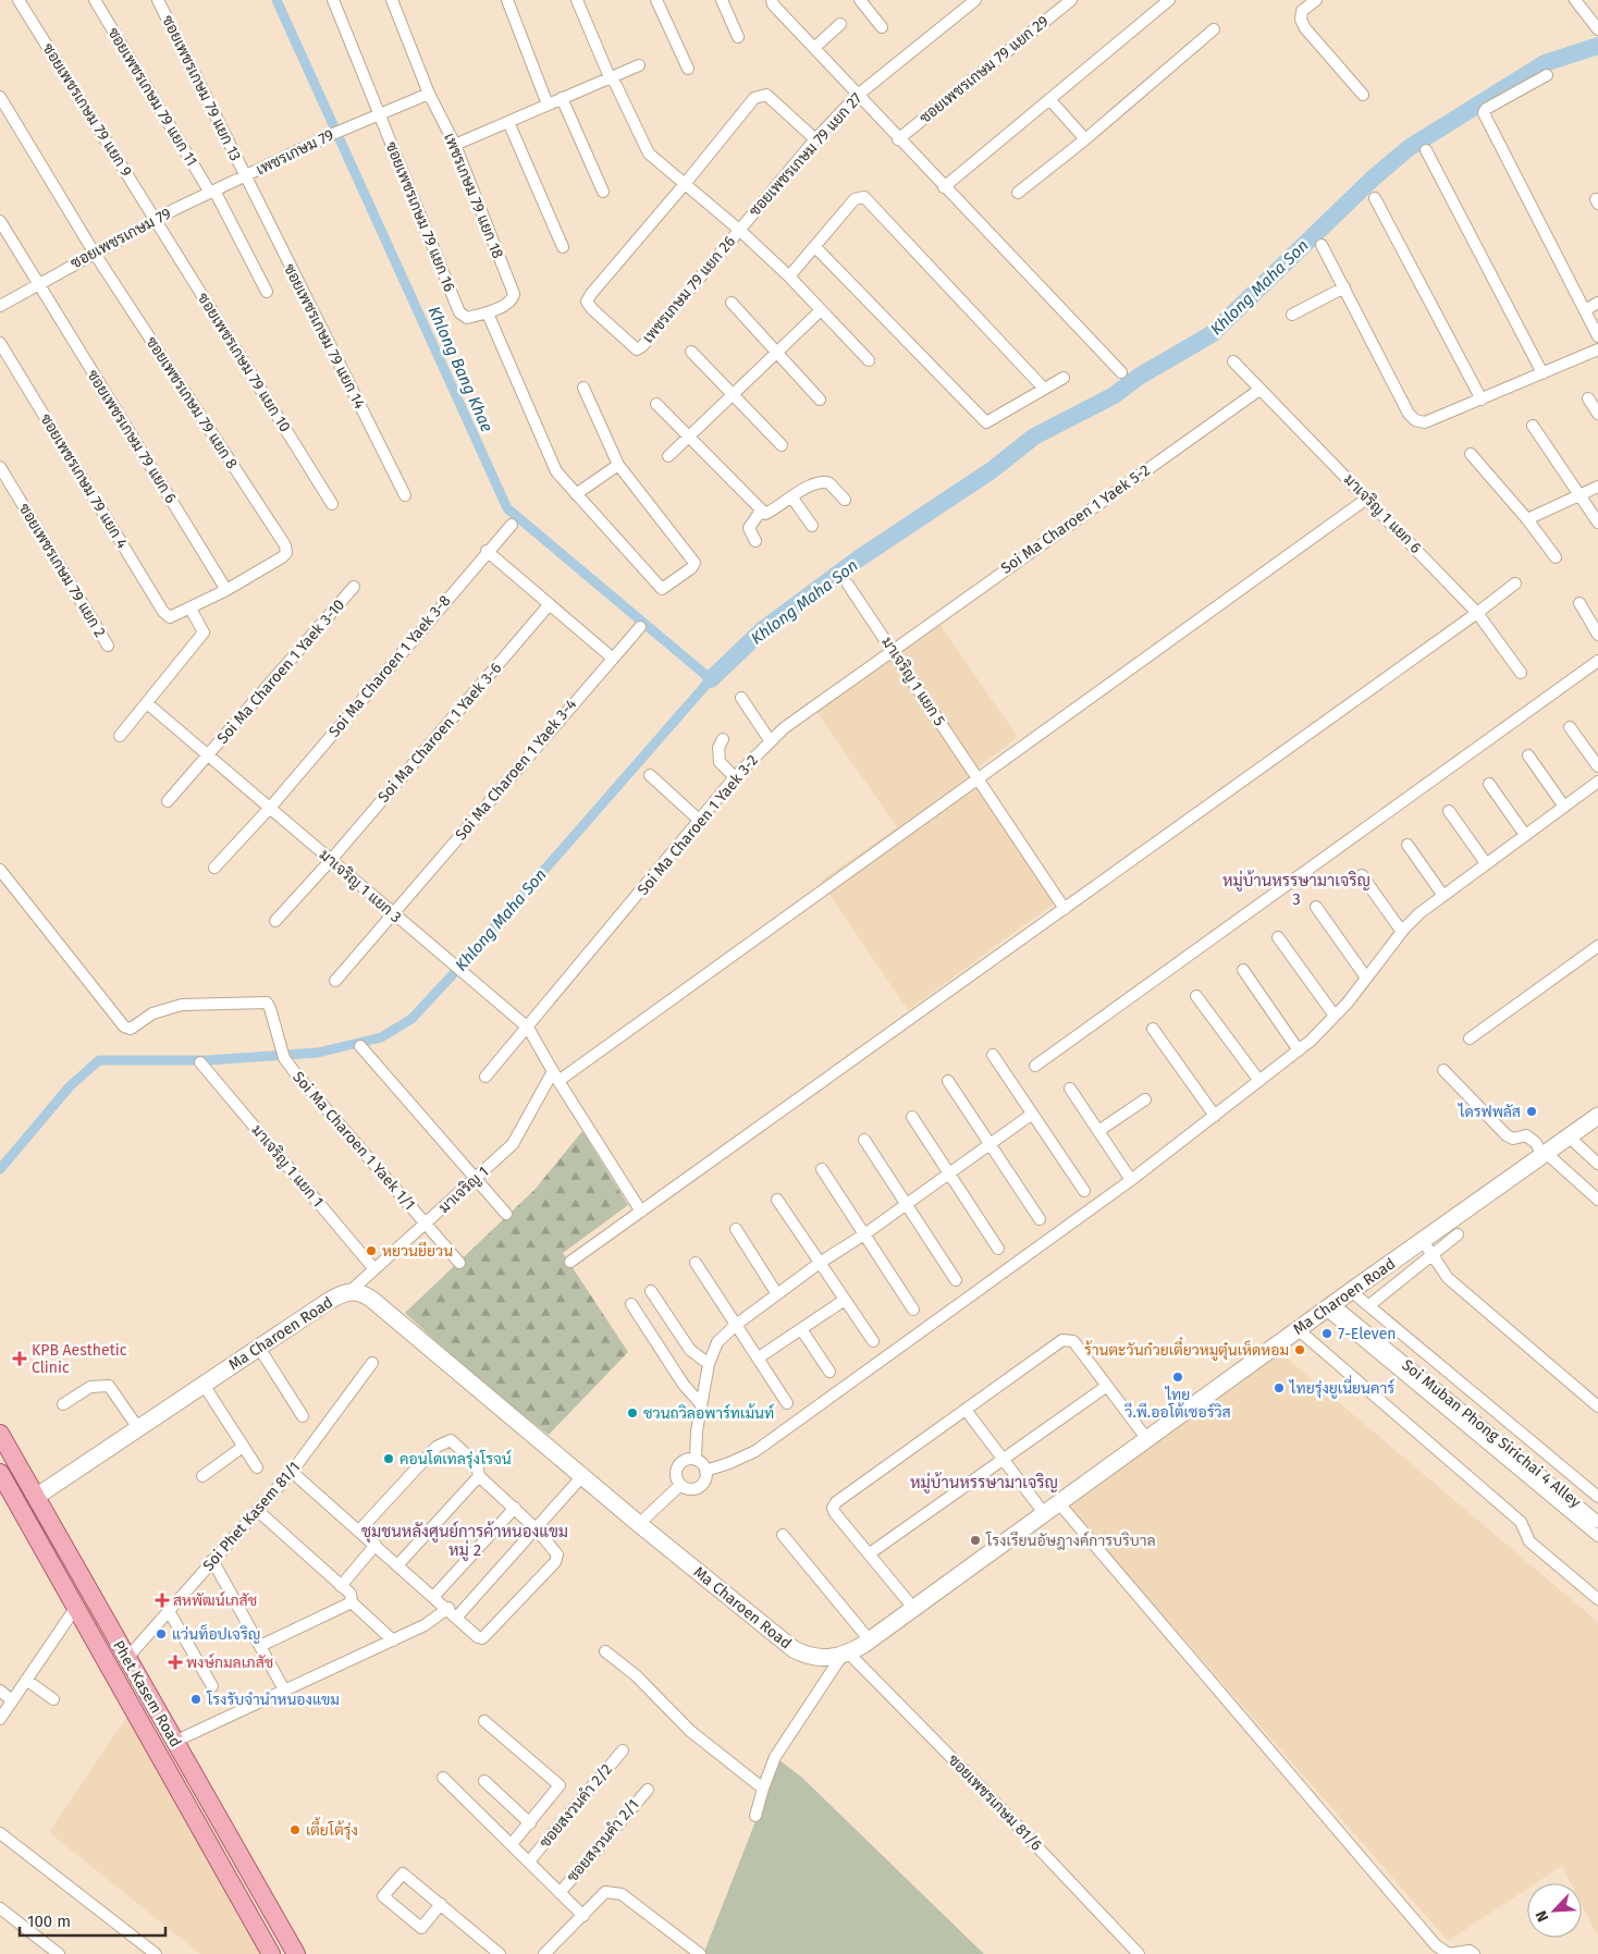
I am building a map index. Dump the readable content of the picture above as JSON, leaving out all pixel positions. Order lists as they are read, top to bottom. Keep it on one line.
{"streets":{"main road":["Ma Charoen Road","Phet Kasem Road"],"street":["ซอยเพชรเกษม 79 แยก 29","ซอยเพชรเกษม 79 แยก 13","ซอยเพชรเกษม 79 แยก 11","ซอยเพชรเกษม 79 แยก 9","เพชรเกษม 79","ซอยเพชรเกษม 79 แยก 27","เพชรเกษม 79 แยก 18","ซอยเพชรเกษม 79 แยก 16","ซอยเพชรเกษม 79","เพชรเกษม 79 แยก 26","ซอยเพชรเกษม 79 แยก 14","ซอยเพชรเกษม 79 แยก 10","ซอยเพชรเกษม 79 แยก 8","ซอยเพชรเกษม 79 แยก 6","ซอยเพชรเกษม 79 แยก 4","มาเจริญ 1 แยก 6","Soi Ma Charoen 1 Yaek 5-2","ซอยเพชรเกษม 79 แยก 2","Soi Ma Charoen 1 Yaek 3-8","Soi Ma Charoen 1 Yaek 3-10","มาเจริญ 1 แยก 5","Soi Ma Charoen 1 Yaek 3-6","Soi Ma Charoen 1 Yaek 3-4","Soi Ma Charoen 1 Yaek 3-2","มาเจริญ 1 แยก 3","Soi Ma Charoen 1 Yaek 1/1","มาเจริญ 1 แยก 1","มาเจริญ 1","Soi Muban Phong Sirichai 4 Alley","Soi Phet Kasem 81/1","ซอยเพชรเกษม 81/6","ซอยสงวนคำ 2/2","ซอยสงวนคำ 2/1"]},"crossings":[["ซอยเพชรเกษม 79 แยก 13","เพชรเกษม 79"],["ซอยเพชรเกษม 79 แยก 13","ซอยเพชรเกษม 79"],["ซอยเพชรเกษม 79 แยก 13","ซอยเพชรเกษม 79 แยก 14"],["ซอยเพชรเกษม 79 แยก 11","ซอยเพชรเกษม 79"],["ซอยเพชรเกษม 79 แยก 9","ซอยเพชรเกษม 79"],["ซอยเพชรเกษม 79 แยก 9","ซอยเพชรเกษม 79 แยก 10"],["เพชรเกษม 79","ซอยเพชรเกษม 79 แยก 16"],["เพชรเกษม 79","ซอยเพชรเกษม 79"],["เพชรเกษม 79","ซอยเพชรเกษม 79 แยก 14"],["ซอยเพชรเกษม 79 แยก 27","เพชรเกษม 79 แยก 26"],["เพชรเกษม 79 แยก 18","ซอยเพชรเกษม 79 แยก 16"],["ซอยเพชรเกษม 79","ซอยเพชรเกษม 79 แยก 14"],["ซอยเพชรเกษม 79","ซอยเพชรเกษม 79 แยก 10"],["ซอยเพชรเกษม 79","ซอยเพชรเกษม 79 แยก 8"],["ซอยเพชรเกษม 79","ซอยเพชรเกษม 79 แยก 6"],["ซอยเพชรเกษม 79 แยก 8","ซอยเพชรเกษม 79 แยก 6"],["มาเจริญ 1 แยก 6","Soi Ma Charoen 1 Yaek 5-2"],["Soi Ma Charoen 1 Yaek 5-2","มาเจริญ 1 แยก 5"],["Soi Ma Charoen 1 Yaek 5-2","Soi Ma Charoen 1 Yaek 3-2"],["Soi Ma Charoen 1 Yaek 3-8","มาเจริญ 1 แยก 3"],["Soi Ma Charoen 1 Yaek 3-10","มาเจริญ 1 แยก 3"],["มาเจริญ 1 แยก 5","Soi Ma Charoen 1 Yaek 3-2"],["Soi Ma Charoen 1 Yaek 3-6","มาเจริญ 1 แยก 3"],["Soi Ma Charoen 1 Yaek 3-4","มาเจริญ 1 แยก 3"],["Soi Ma Charoen 1 Yaek 3-2","มาเจริญ 1 แยก 3"],["มาเจริญ 1 แยก 3","มาเจริญ 1"],["Soi Ma Charoen 1 Yaek 1/1","มาเจริญ 1"],["มาเจริญ 1 แยก 1","มาเจริญ 1"],["มาเจริญ 1","Ma Charoen Road"],["Ma Charoen Road","Soi Muban Phong Sirichai 4 Alley"],["Ma Charoen Road","Phet Kasem Road"],["Ma Charoen Road","ซอยเพชรเกษม 81/6"],["Soi Phet Kasem 81/1","Phet Kasem Road"]],"districts":["หมู่บ้านหรรษามาเจริญ 3","หมู่บ้านหรรษามาเจริญ","ชุมชนหลังศูนย์การค้าหนองแขม หมู่ 2"],"water":["Khlong Maha Son","Khlong Bang Khae"],"places":{"other":["ไดรฟพลัส","หยวนยียวน","7-Eleven","ร้านตะวันก๋วยเตี๋ยวหมูตุ๋นเห็ดหอม","ไทย วี.พี.ออโต้เซอร์วิส","ไทยรุ่งยูเนี่ยนคาร์","ชวนถวิลอพาร์ทเม้นท์","คอนโดเทลรุ่งโรจน์","โรงเรียนอัษฎางค์การบริบาล","แว่นท็อปเจริญ","โรงรับจำนำหนองแขม","เตี้ยโต้รุ่ง"],"health":["KPB Aesthetic Clinic","สหพัฒน์เภสัช","พงษ์กมลเภสัช"]},"scale_bar":"100 m","north":"bottom left"}
